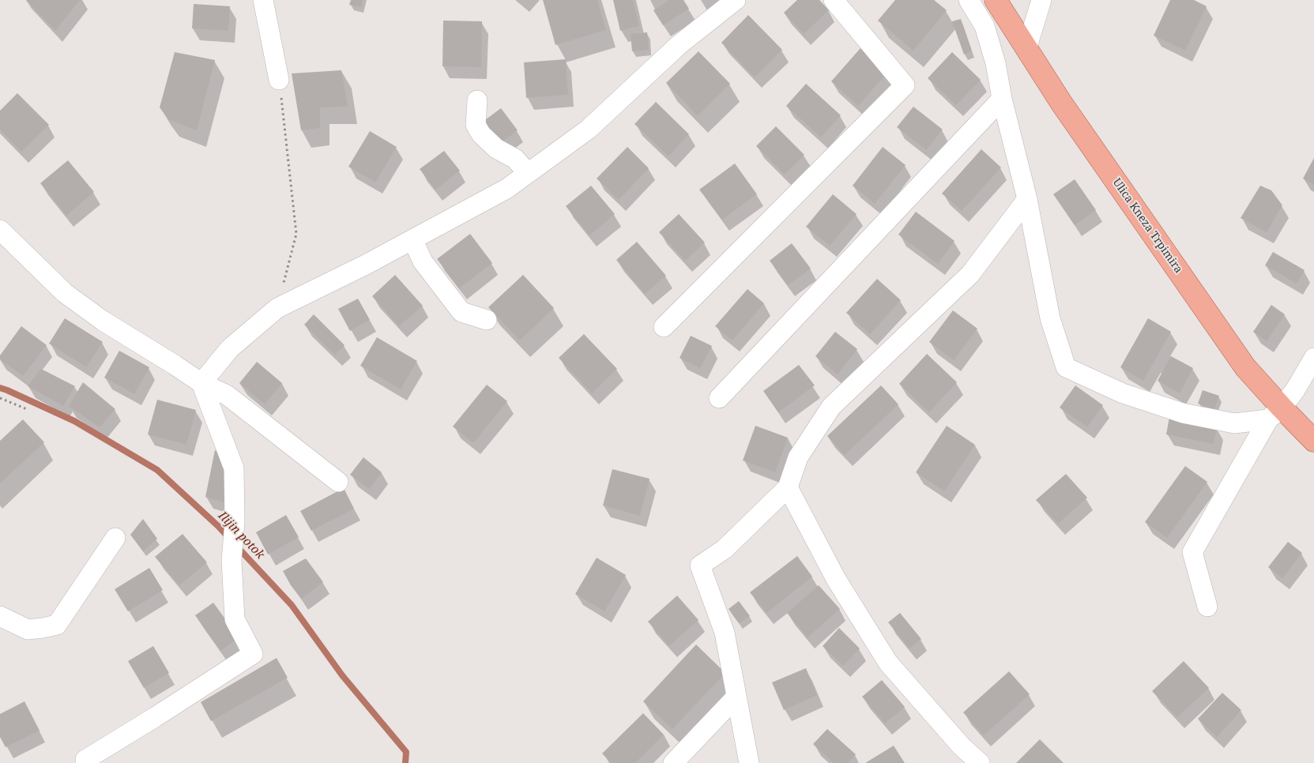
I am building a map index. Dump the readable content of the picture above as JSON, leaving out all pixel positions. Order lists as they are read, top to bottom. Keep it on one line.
{"streets":{"main road":["Ulica Kneza Trpimira"]},"water":["Ilijin potok"]}
